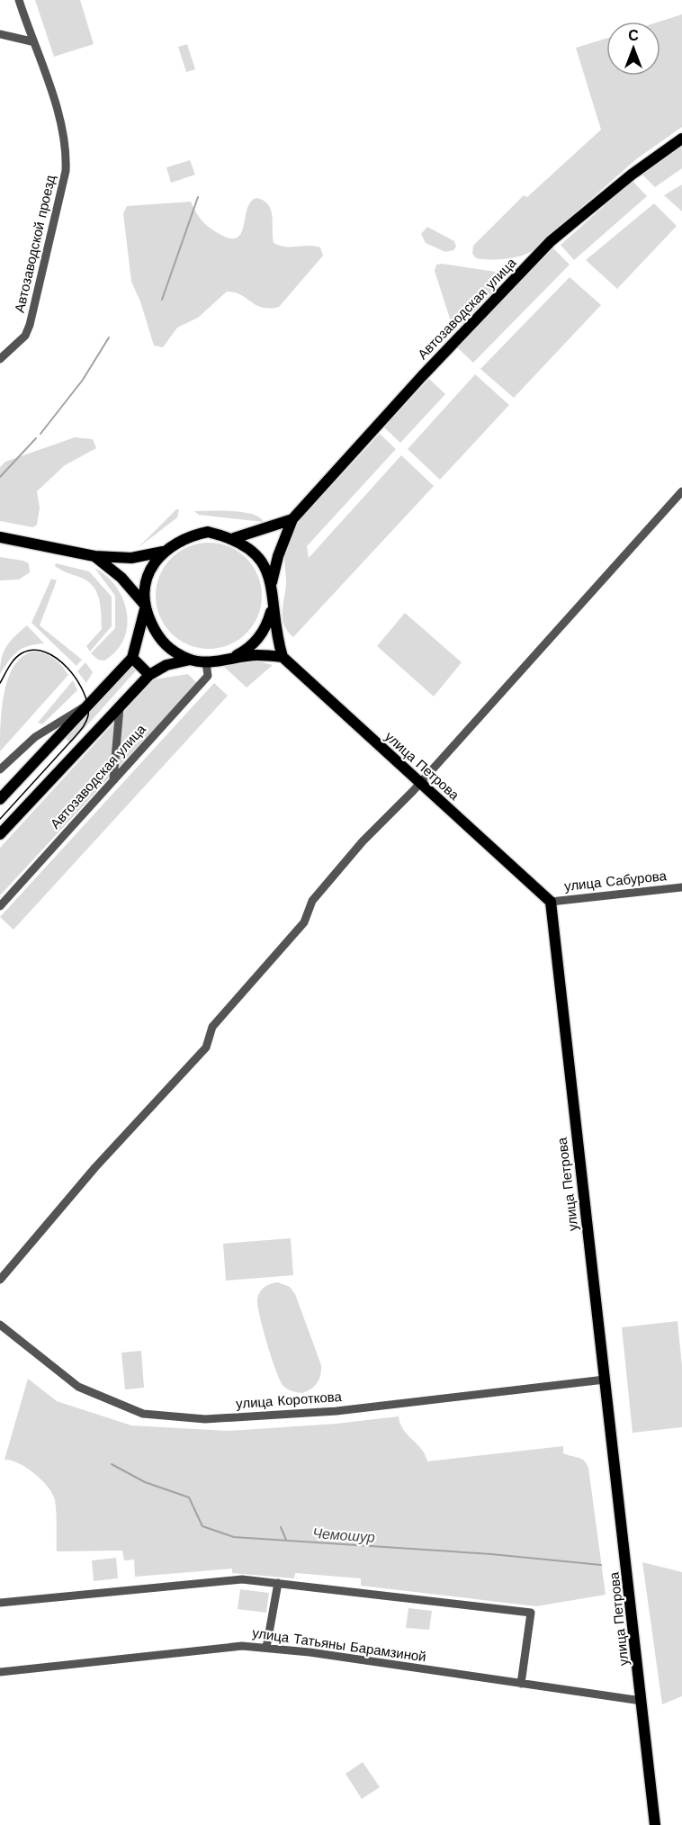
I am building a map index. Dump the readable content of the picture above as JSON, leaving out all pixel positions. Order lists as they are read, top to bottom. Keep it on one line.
{"streets":{"main road":["Автозаводская улица","улица Петрова"],"street":["Автозаводской проезд","улица Сабурова","улица Короткова","улица Татьяны Барамзиной"]},"crossings":[["улица Петрова","улица Сабурова"],["улица Петрова","улица Короткова"],["улица Петрова","улица Татьяны Барамзиной"]],"water":["Чемошур"],"north":"top"}
